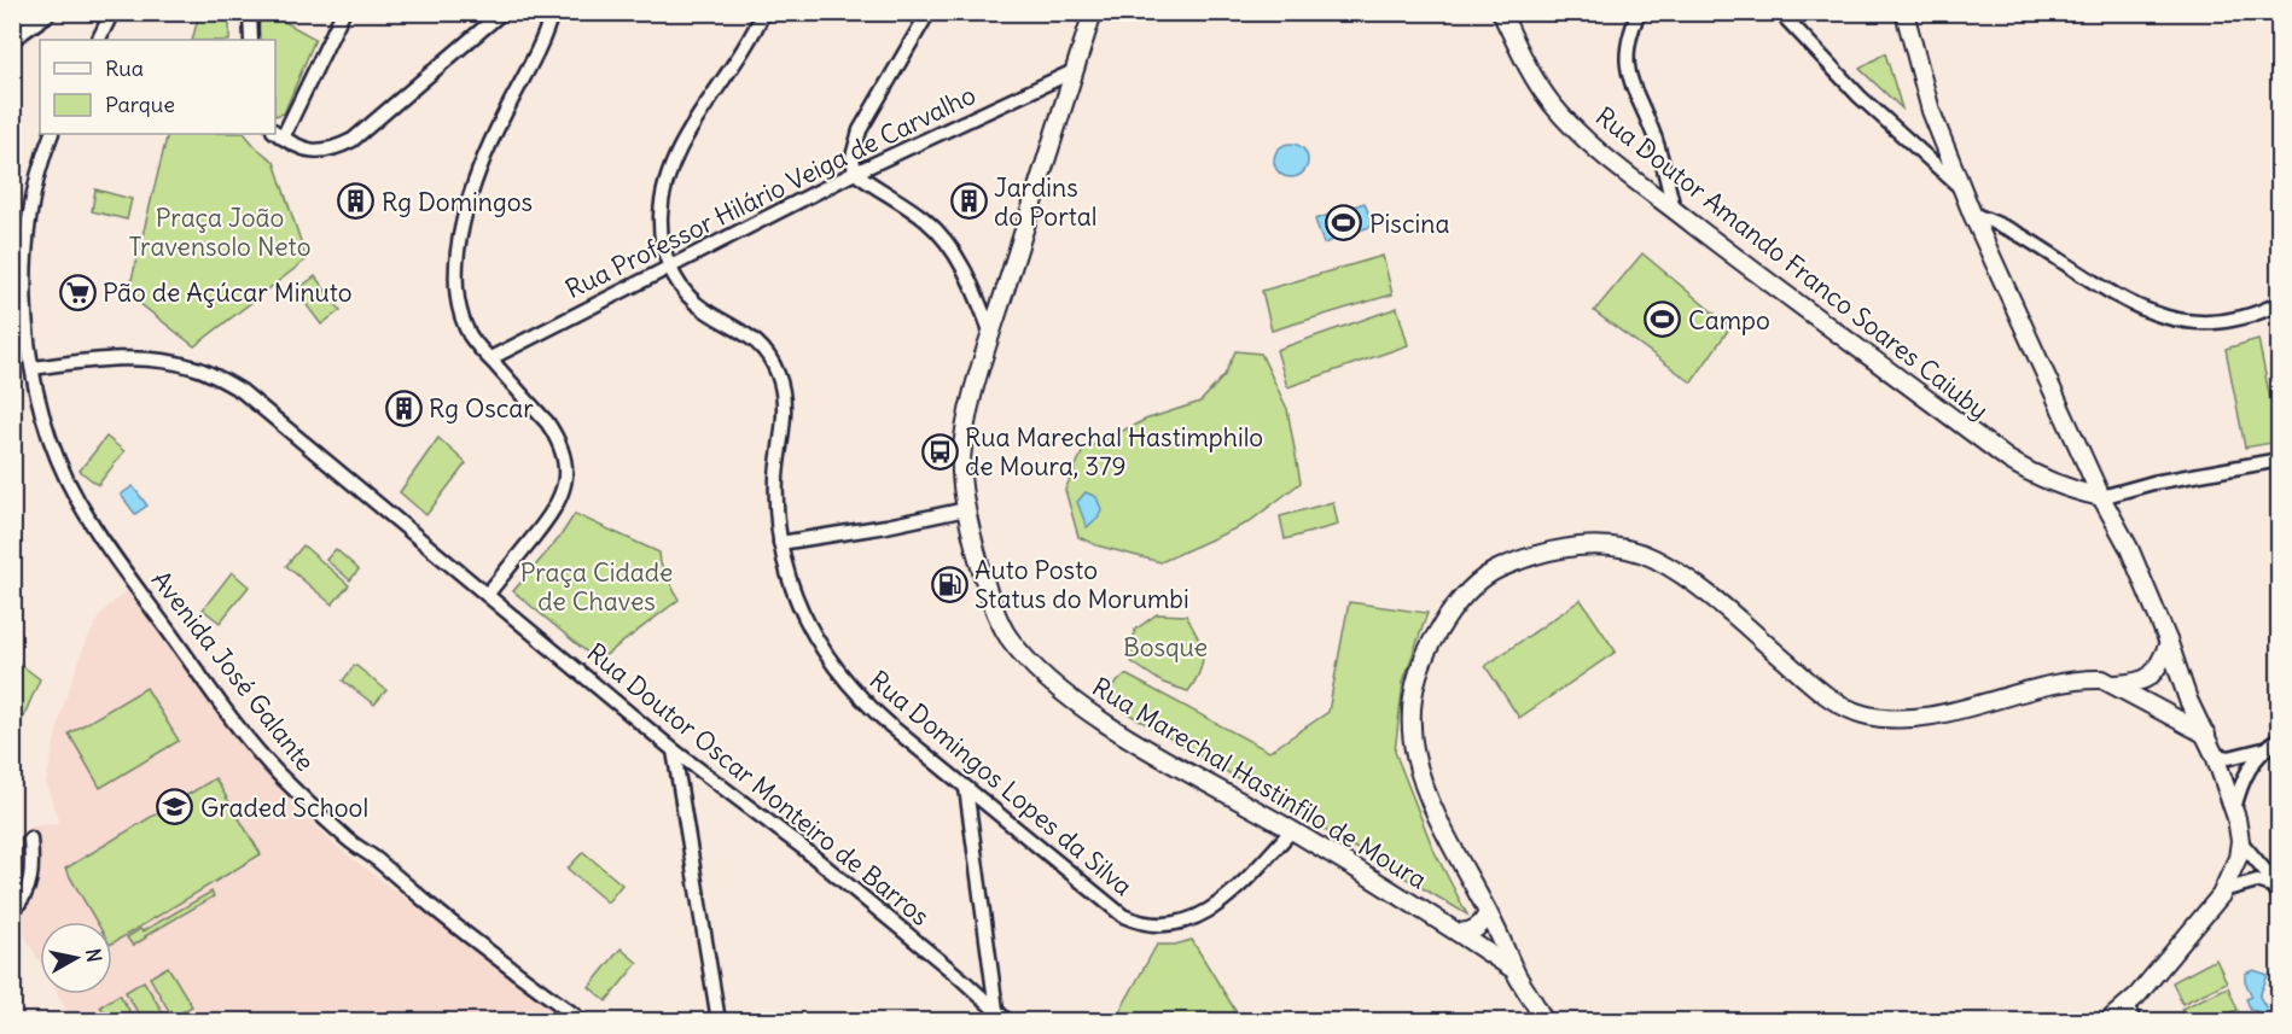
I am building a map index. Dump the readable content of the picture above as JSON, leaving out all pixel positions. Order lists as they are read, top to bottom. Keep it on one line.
{"streets":{"street":["Rua Professor Hilário Veiga de Carvalho","Rua Doutor Amando Franco Soares Caiuby","Avenida José Galante","Rua Domingos Lopes da Silva","Rua Marechal Hastinfilo de Moura","Rua Doutor Oscar Monteiro de Barros"]},"crossings":[["Rua Professor Hilário Veiga de Carvalho","Rua Domingos Lopes da Silva"],["Rua Professor Hilário Veiga de Carvalho","Rua Marechal Hastinfilo de Moura"],["Avenida José Galante","Rua Doutor Oscar Monteiro de Barros"],["Rua Domingos Lopes da Silva","Rua Marechal Hastinfilo de Moura"]],"parks":["Praça João Travensolo Neto","Praça Cidade de Chaves","Bosque"],"places":{"building":["Rg Domingos","Jardins do Portal","Rg Oscar"],"sports":["Piscina","Campo"],"supermarket":["Pão de Açúcar Minuto"],"bus stop":["Rua Marechal Hastimphilo de Moura, 379"],"fuel station":["Auto Posto Status do Morumbi"],"school or university":["Graded School"]},"legend":["Rua","Parque"],"north":"right"}
